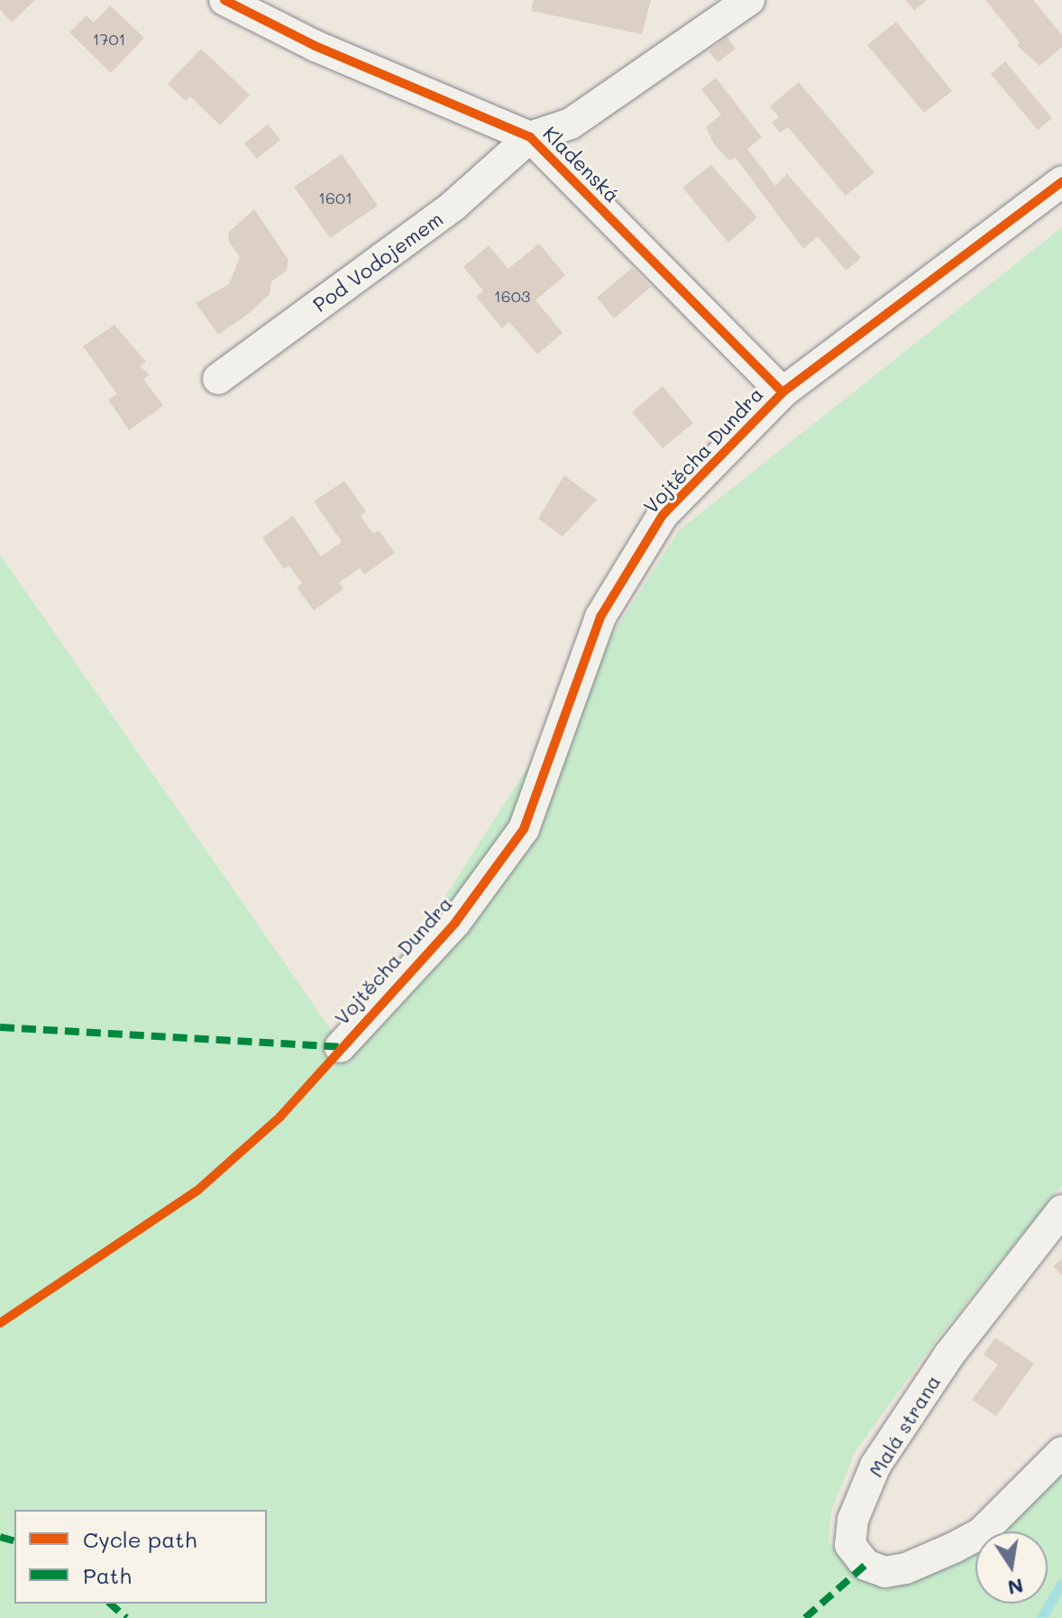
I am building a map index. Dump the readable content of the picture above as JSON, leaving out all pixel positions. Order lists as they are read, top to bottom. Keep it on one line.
{"streets":{"street":["Kladenská","Pod Vodojemem","Vojtěcha Dundra","Malá strana"]},"crossings":[["Kladenská","Pod Vodojemem"],["Kladenská","Vojtěcha Dundra"]],"house_numbers":["1701","1601","1603"],"legend":["Cycle path","Path"],"north":"bottom"}
